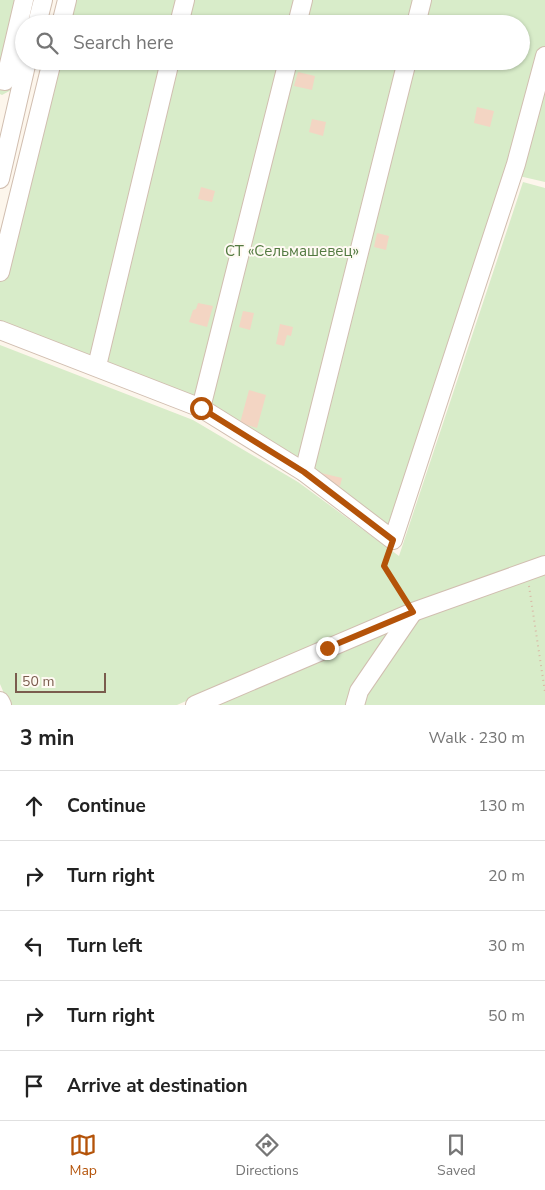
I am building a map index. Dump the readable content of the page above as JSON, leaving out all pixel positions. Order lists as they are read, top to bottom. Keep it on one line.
{"parks":["СТ «Сельмашевец»"],"scale_bar":"50 m","page":{"search":"Search here","scale":"50 m","heading":["3 min","Walk · 230 m"],"list":[["Continue","130 m"],["Turn right","20 m"],["Turn left","30 m"],["Turn right","50 m"],"Arrive at destination"],"nav":["Map","Directions","Saved"]}}
